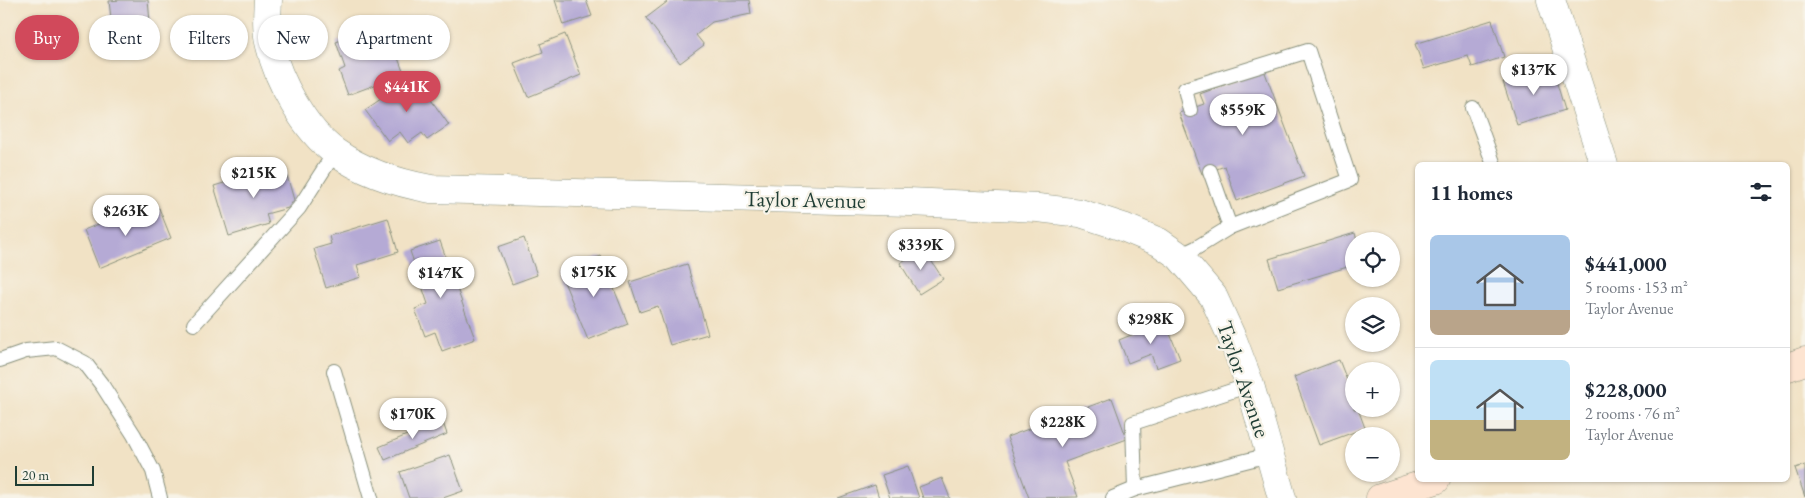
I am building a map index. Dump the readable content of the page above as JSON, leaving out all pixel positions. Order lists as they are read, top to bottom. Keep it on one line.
{"streets":{"street":["Taylor Avenue"]},"scale_bar":"20 m","page":{"chip":["Buy","Rent","Filters","New","Apartment"],"price":["$137K","$441K","$559K","$215K","$263K","$339K","$175K","$147K","$298K","$170K","$228K"],"heading":"11 homes","list":[{"name":"$441,000","note":"5 rooms · 153 m² · Taylor Avenue"},{"name":"$228,000","note":"2 rooms · 76 m² · Taylor Avenue"}],"map_buttons":["+","−"],"scale":"20 m"}}
